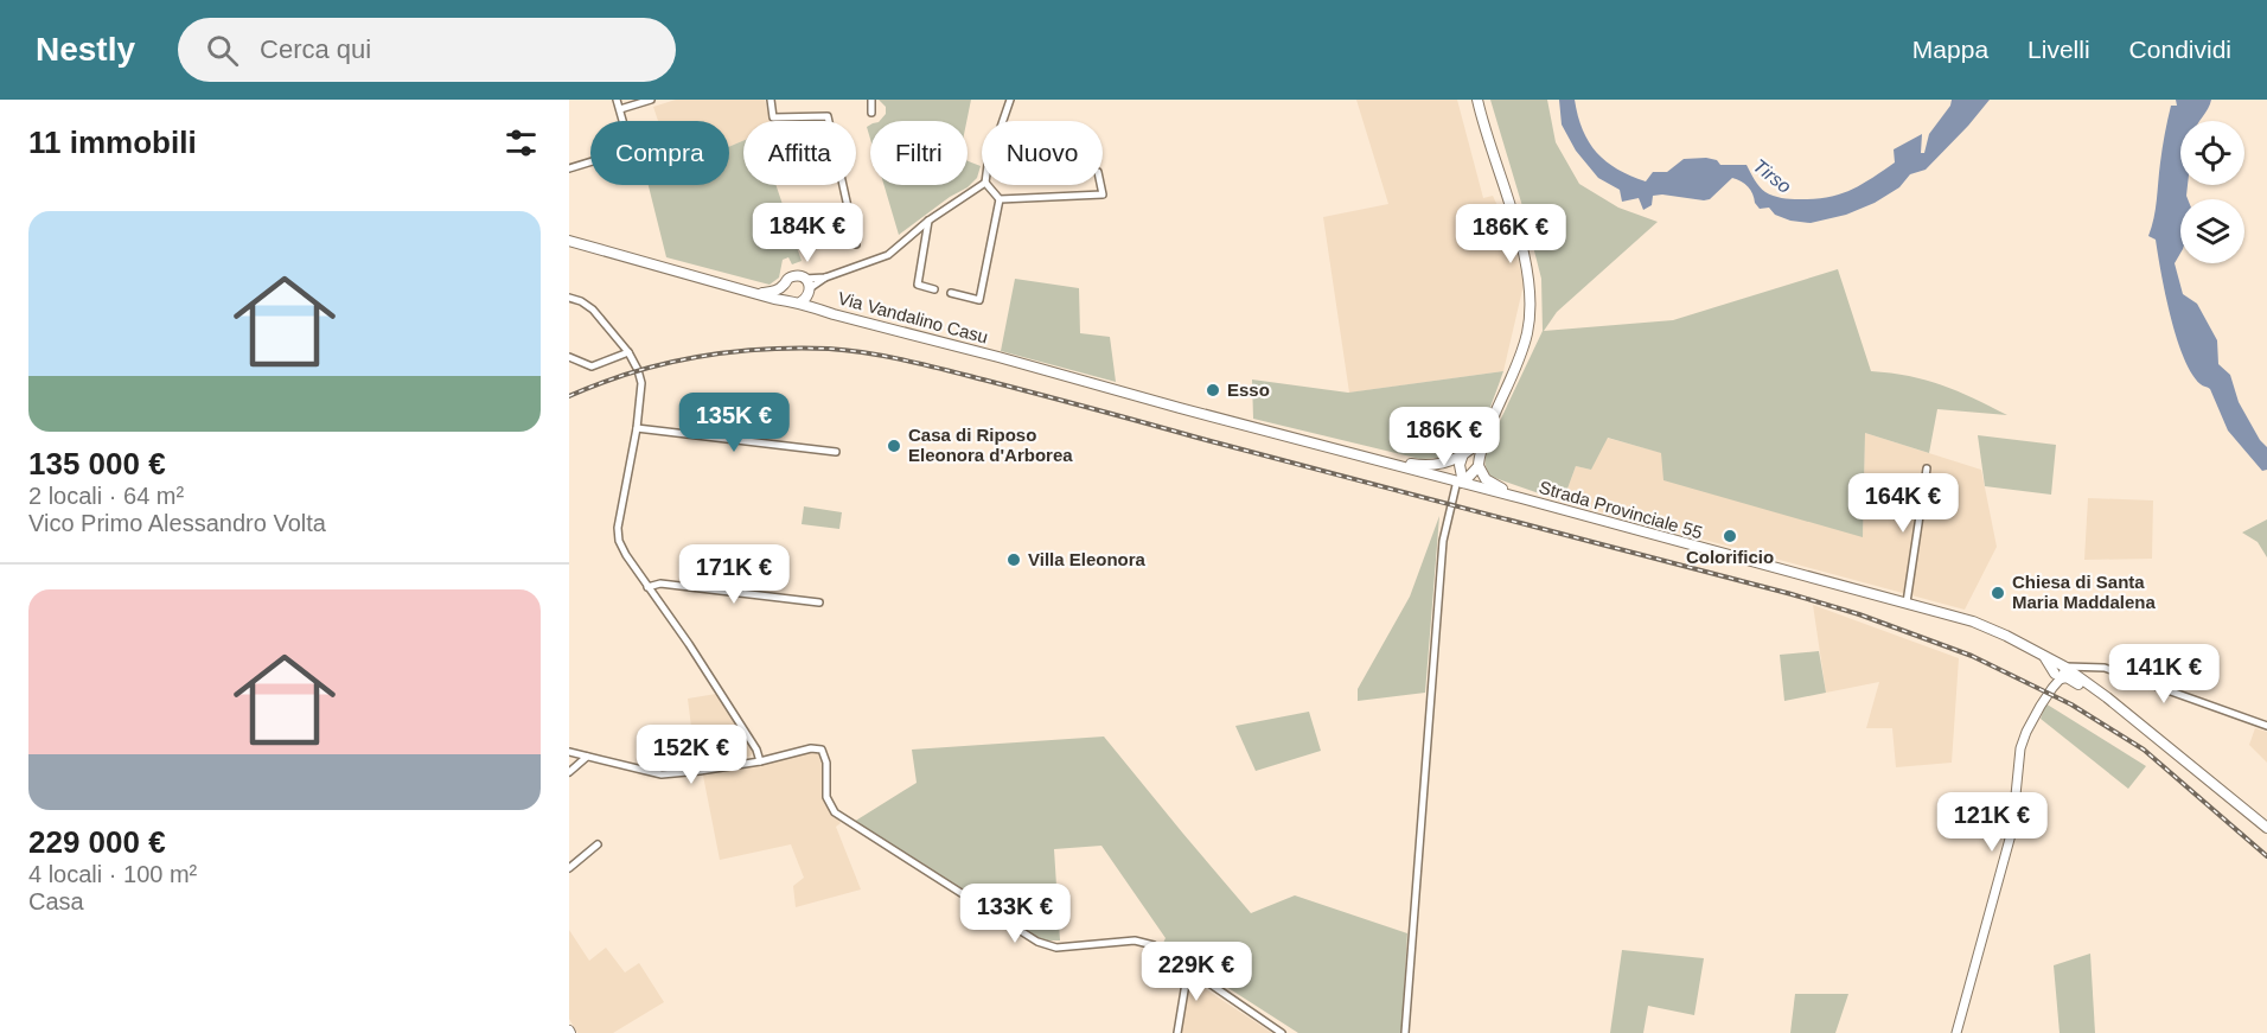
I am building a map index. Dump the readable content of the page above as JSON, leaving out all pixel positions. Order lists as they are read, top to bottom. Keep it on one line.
{"streets":{"main road":["Via Vandalino Casu","Strada Provinciale 55"]},"crossings":[["Via Vandalino Casu","Strada Provinciale 55"]],"water":["Tirso"],"places":["Esso","Casa di Riposo Eleonora d'Arborea","Colorificio","Villa Eleonora","Chiesa di Santa Maria Maddalena"],"page":{"header":"Nestly","search":"Cerca qui","nav":["Mappa","Livelli","Condividi"],"heading":"11 immobili","chip":["Compra","Affitta","Filtri","Nuovo"],"list":[{"name":"135 000 €","note":"2 locali · 64 m² · Vico Primo Alessandro Volta"},{"name":"229 000 €","note":"4 locali · 100 m² · Casa"}],"price":["184K €","186K €","135K €","186K €","164K €","171K €","141K €","152K €","121K €","133K €","229K €"]}}
